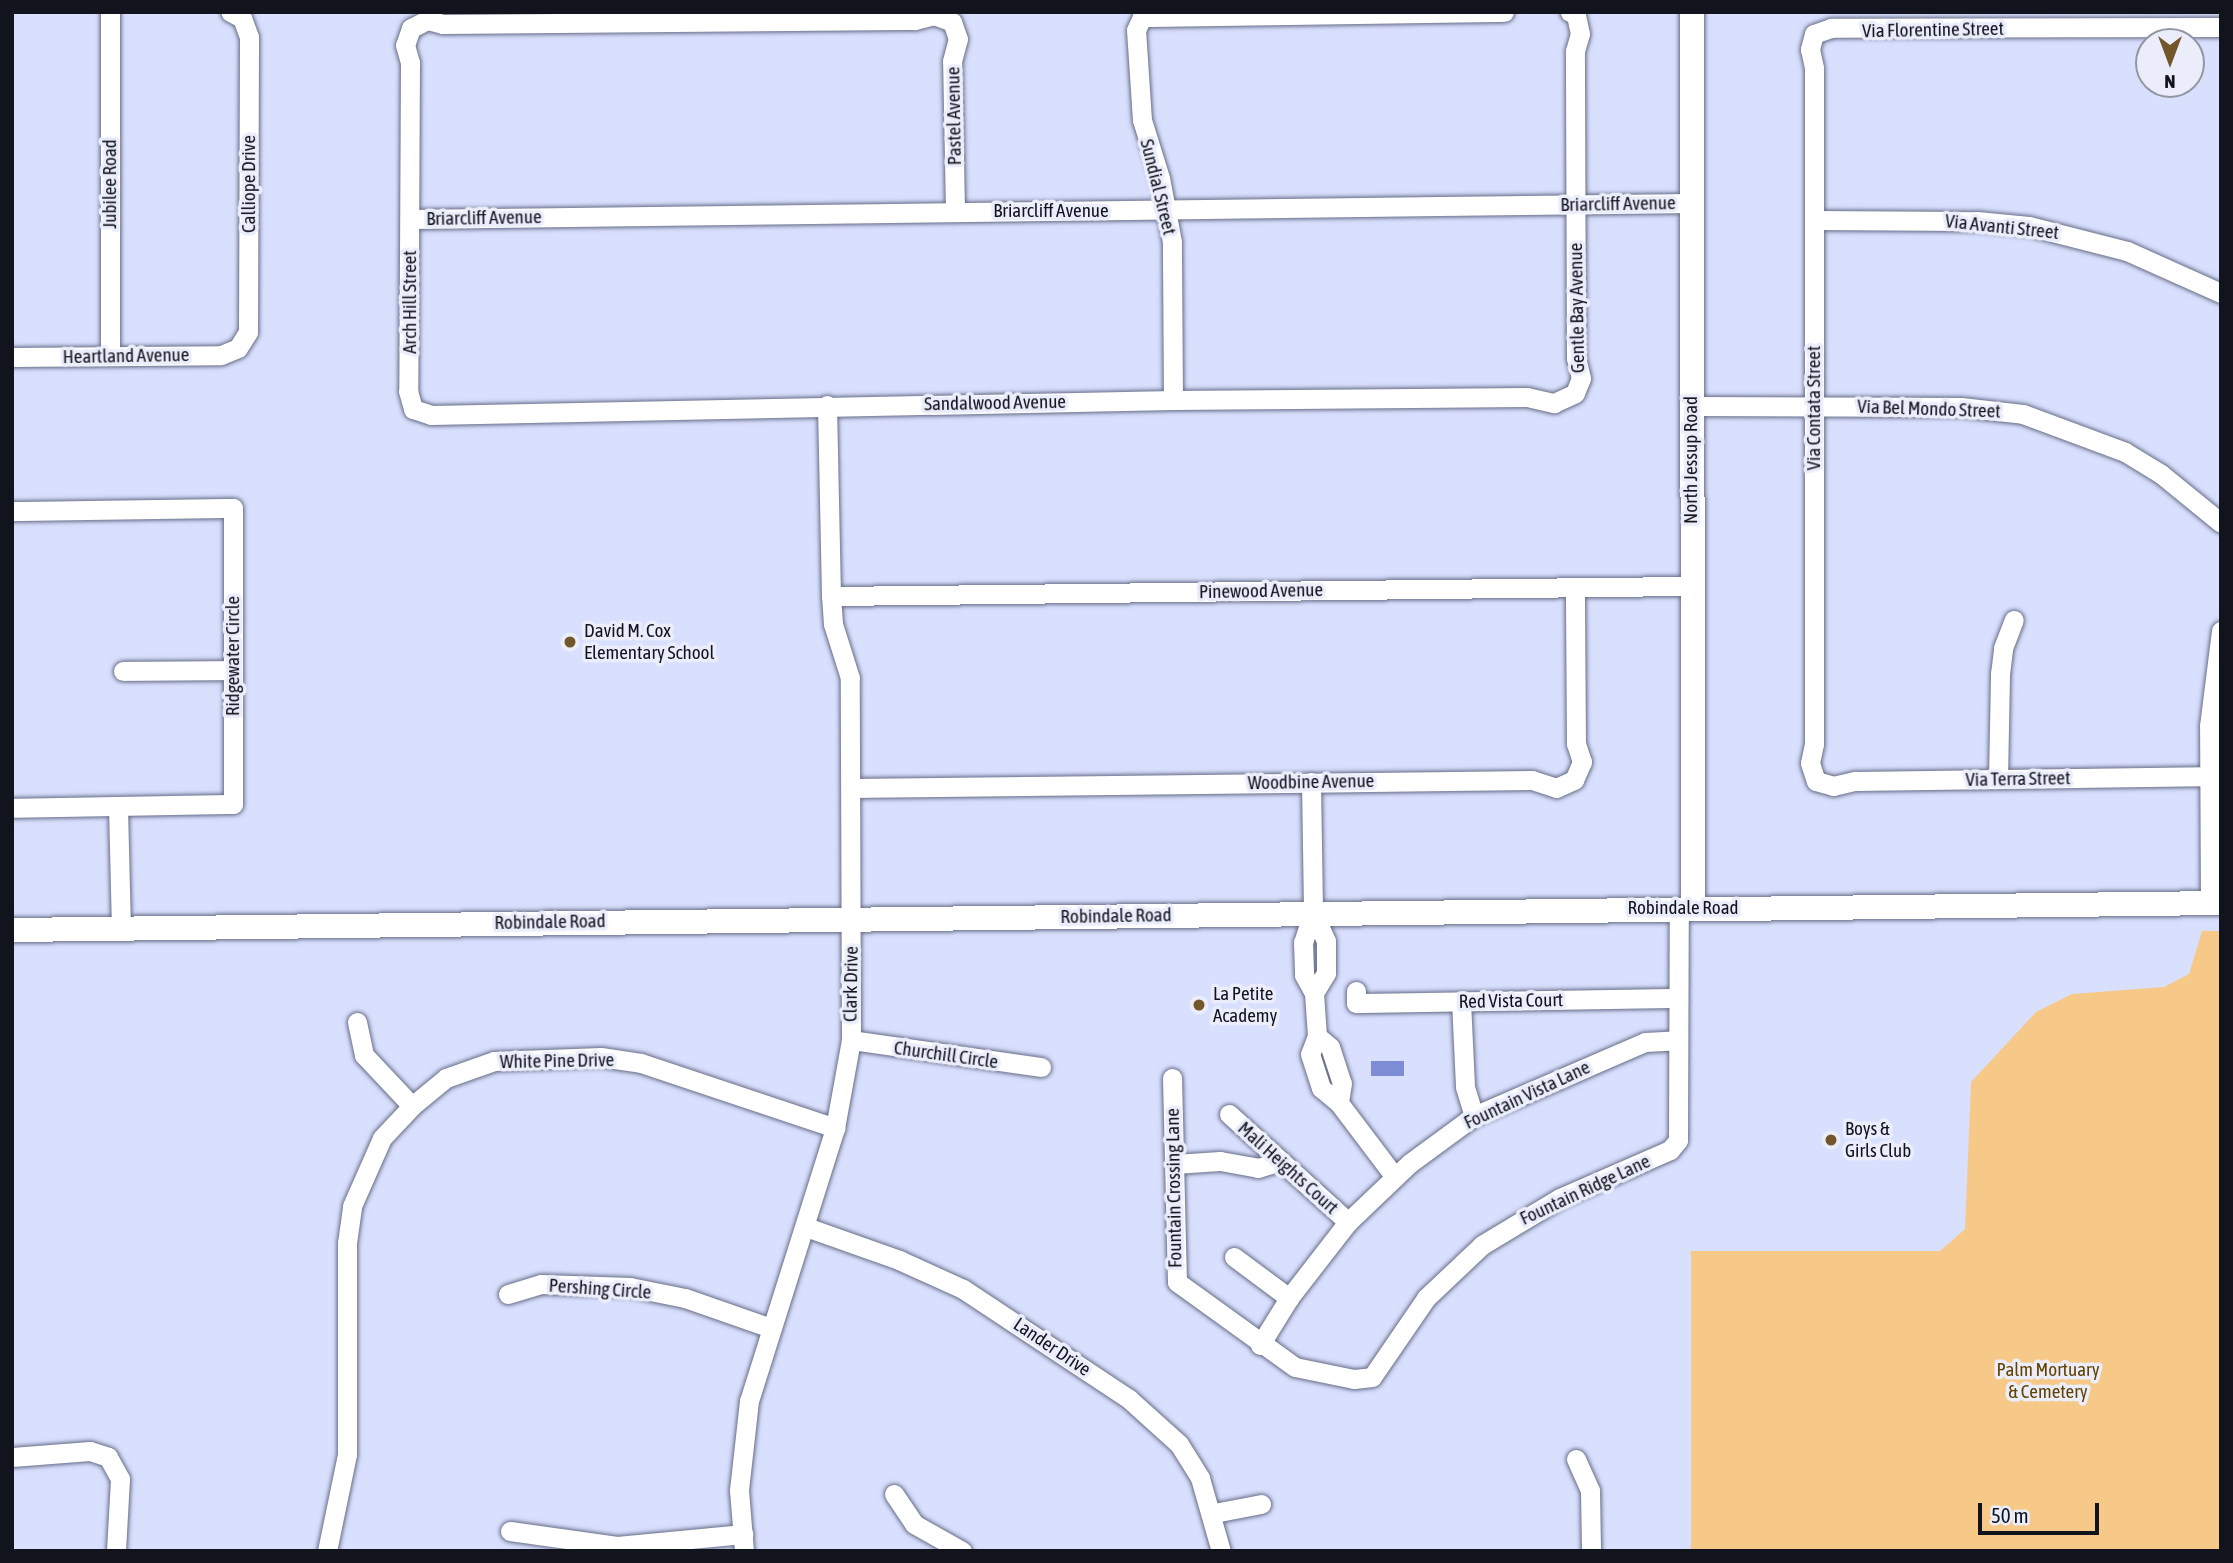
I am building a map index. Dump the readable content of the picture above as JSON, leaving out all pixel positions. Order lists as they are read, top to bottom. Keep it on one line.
{"streets":{"street":["Via Florentine Street","Pastel Avenue","Jubilee Road","Calliope Drive","Sundial Street","Briarcliff Avenue","Via Avanti Street","Arch Hill Street","Gentle Bay Avenue","Heartland Avenue","Sandalwood Avenue","Via Contata Street","Via Bel Mondo Street","North Jessup Road","Pinewood Avenue","Ridgewater Circle","Via Terra Street","Woodbine Avenue","Robindale Road","Clark Drive","Red Vista Court","Churchill Circle","White Pine Drive","Fountain Vista Lane","Mali Heights Court","Fountain Crossing Lane","Fountain Ridge Lane","Pershing Circle","Lander Drive"]},"crossings":[["Via Florentine Street","Via Contata Street"],["Pastel Avenue","Briarcliff Avenue"],["Pastel Avenue","Arch Hill Street"],["Jubilee Road","Heartland Avenue"],["Calliope Drive","Heartland Avenue"],["Sundial Street","Briarcliff Avenue"],["Sundial Street","Sandalwood Avenue"],["Briarcliff Avenue","Arch Hill Street"],["Briarcliff Avenue","Gentle Bay Avenue"],["Briarcliff Avenue","North Jessup Road"],["Via Avanti Street","Via Contata Street"],["Arch Hill Street","Sandalwood Avenue"],["Gentle Bay Avenue","Sandalwood Avenue"],["Sandalwood Avenue","Clark Drive"],["Via Contata Street","Via Bel Mondo Street"],["Via Contata Street","Via Terra Street"],["Via Bel Mondo Street","North Jessup Road"],["North Jessup Road","Pinewood Avenue"],["North Jessup Road","Robindale Road"],["North Jessup Road","Fountain Ridge Lane"],["Pinewood Avenue","Woodbine Avenue"],["Pinewood Avenue","Clark Drive"],["Woodbine Avenue","Clark Drive"],["Robindale Road","Clark Drive"],["Robindale Road","Fountain Ridge Lane"],["Clark Drive","Churchill Circle"],["Clark Drive","White Pine Drive"],["Clark Drive","Pershing Circle"],["Clark Drive","Lander Drive"],["Red Vista Court","Fountain Ridge Lane"],["Fountain Vista Lane","Mali Heights Court"],["Fountain Vista Lane","Fountain Crossing Lane"],["Fountain Vista Lane","Fountain Ridge Lane"],["Fountain Crossing Lane","Fountain Ridge Lane"]],"parks":["Palm Mortuary & Cemetery"],"places":["David M. Cox Elementary School","La Petite Academy","Boys & Girls Club"],"scale_bar":"50 m","north":"bottom"}
